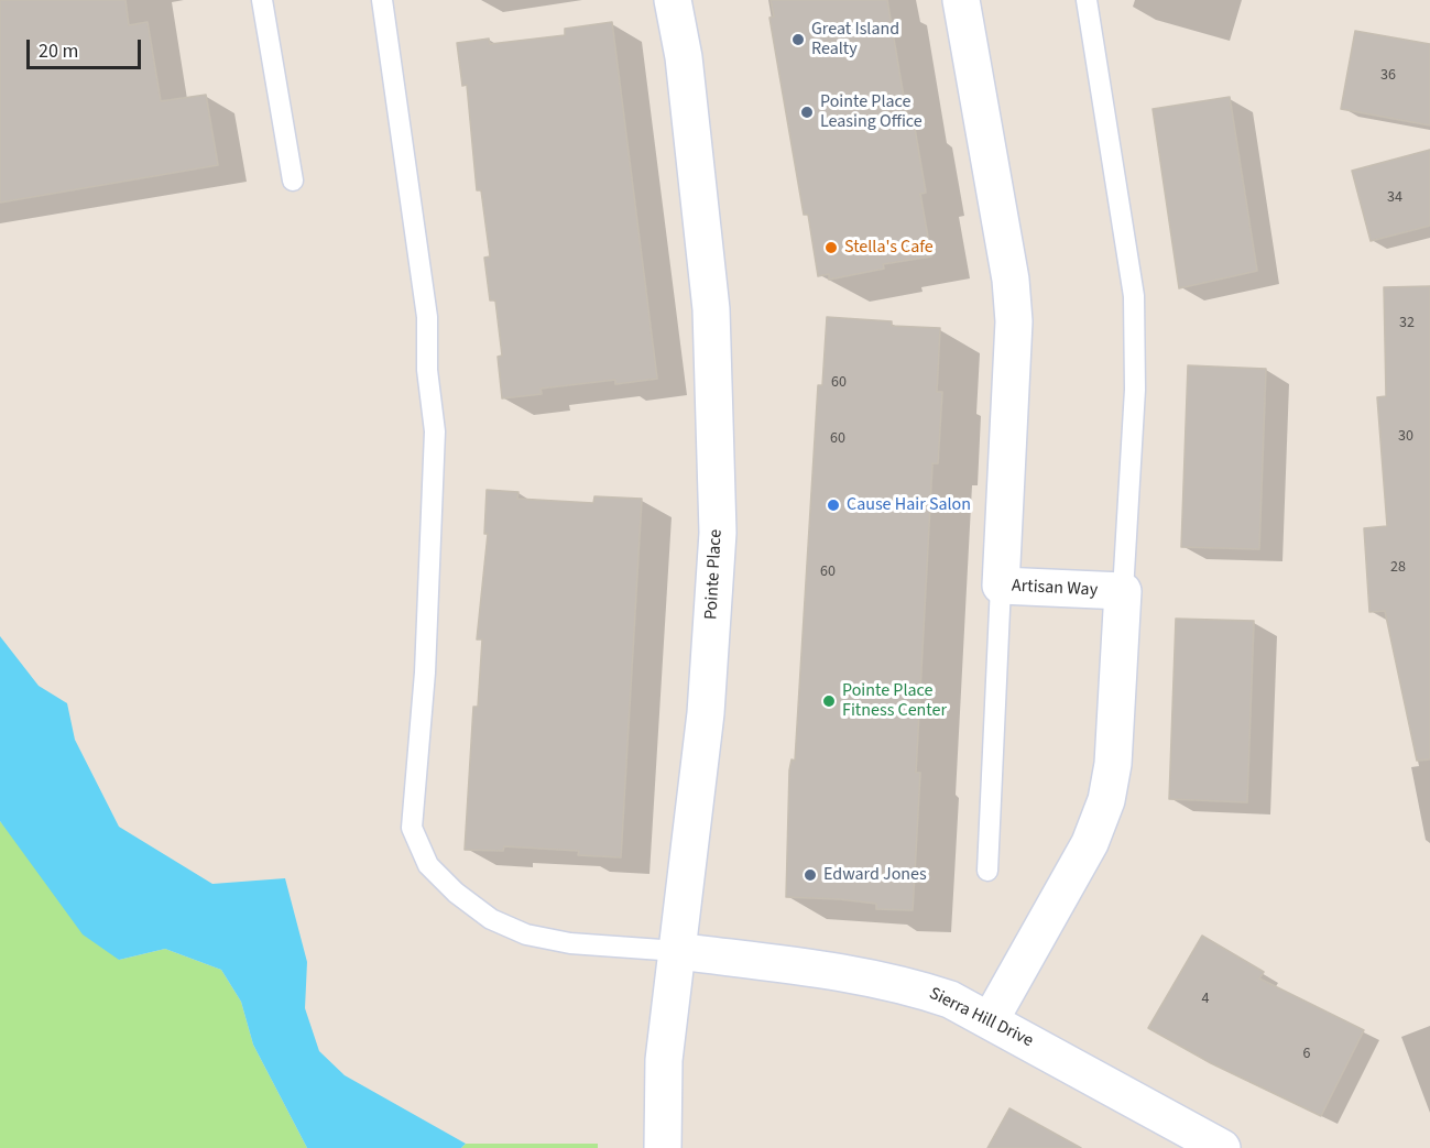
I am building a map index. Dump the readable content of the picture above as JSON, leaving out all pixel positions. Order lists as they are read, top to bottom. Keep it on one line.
{"streets":{"street":["Pointe Place","Artisan Way","Sierra Hill Drive"]},"crossings":[["Pointe Place","Sierra Hill Drive"],["Artisan Way","Sierra Hill Drive"]],"places":["Great Island Realty","Pointe Place Leasing Office","Stella's Cafe","Cause Hair Salon","Pointe Place Fitness Center","Edward Jones"],"house_numbers":["36","34","32","60","30","60","28","60","4","6"],"scale_bar":"20 m"}
